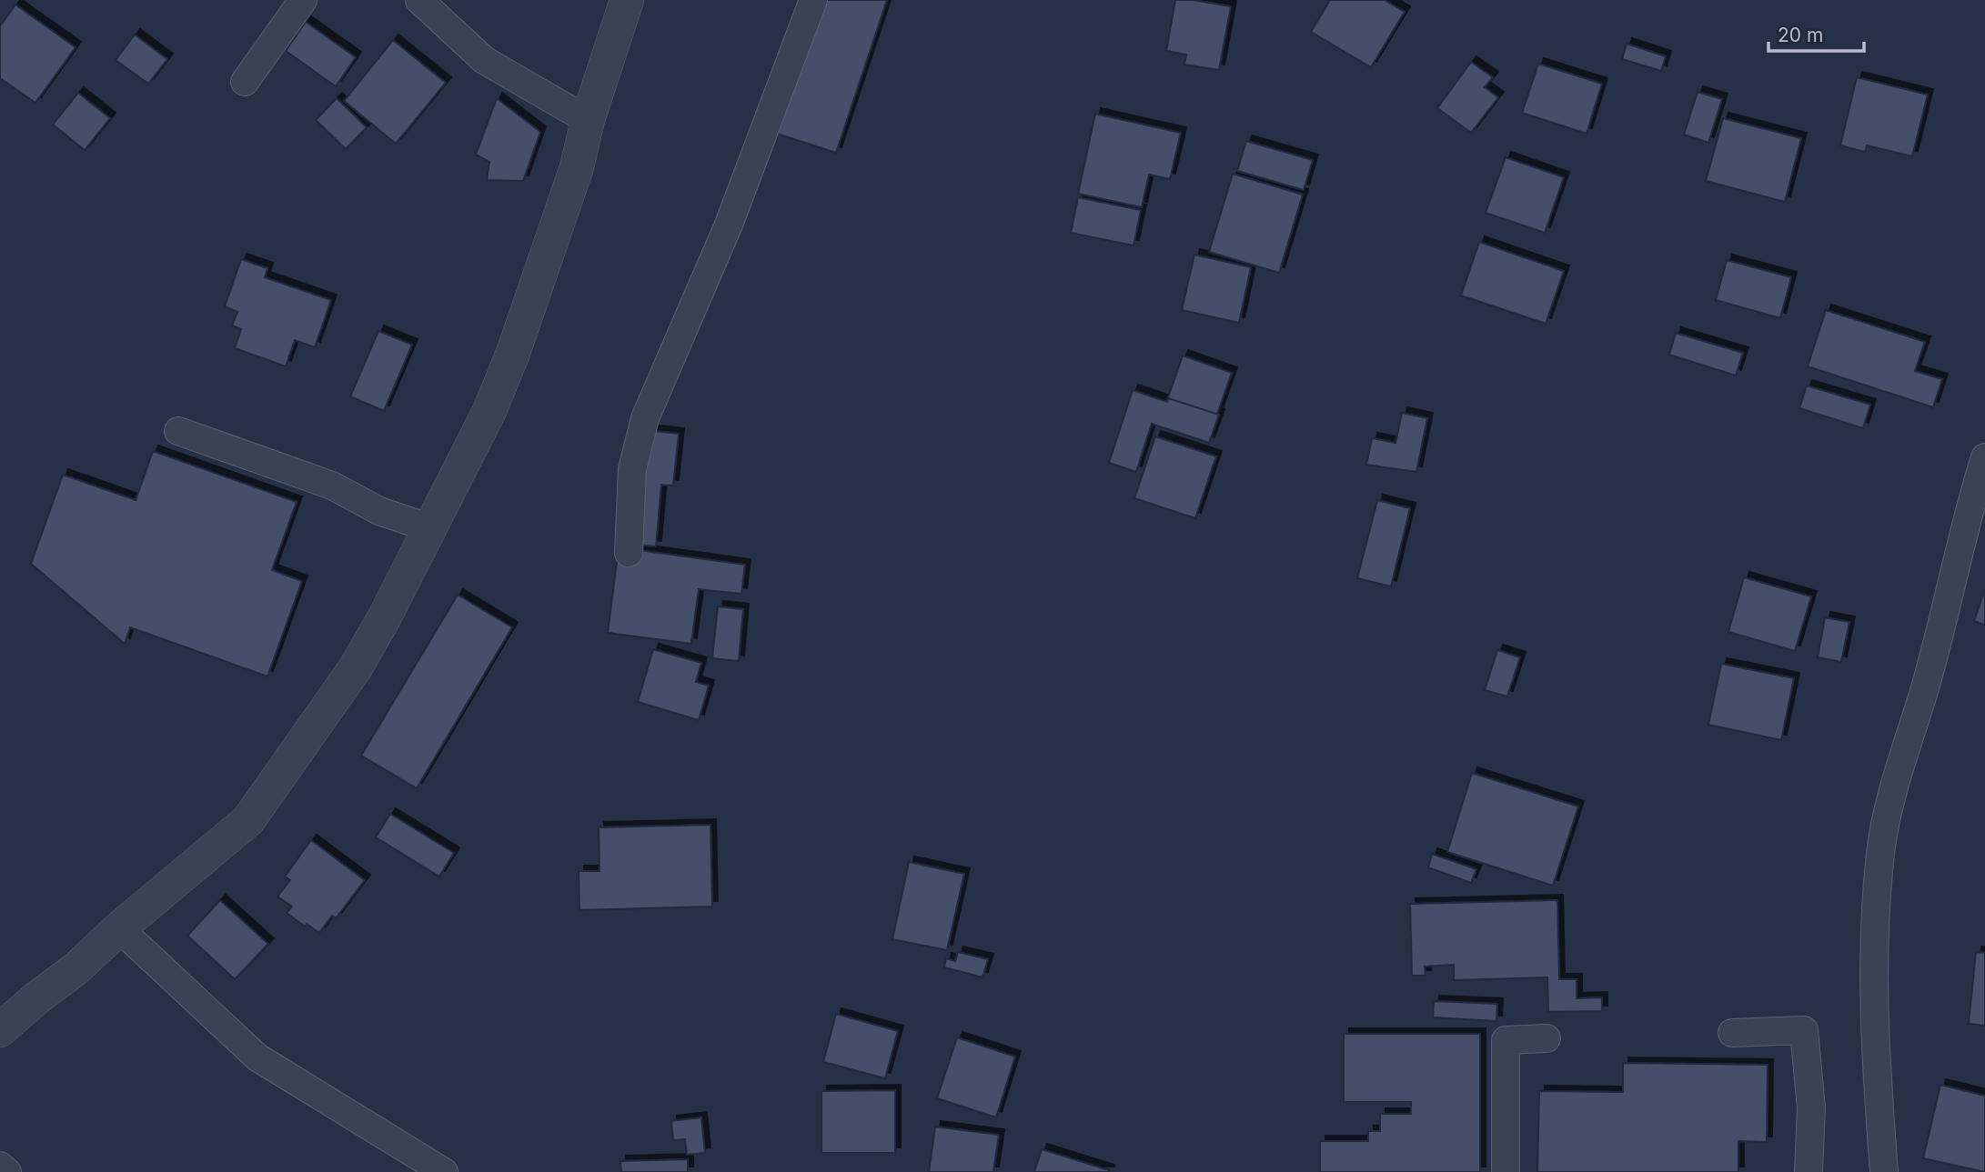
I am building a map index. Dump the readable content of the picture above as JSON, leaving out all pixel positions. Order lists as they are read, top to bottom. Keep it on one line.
{"scale_bar":"20 m"}
